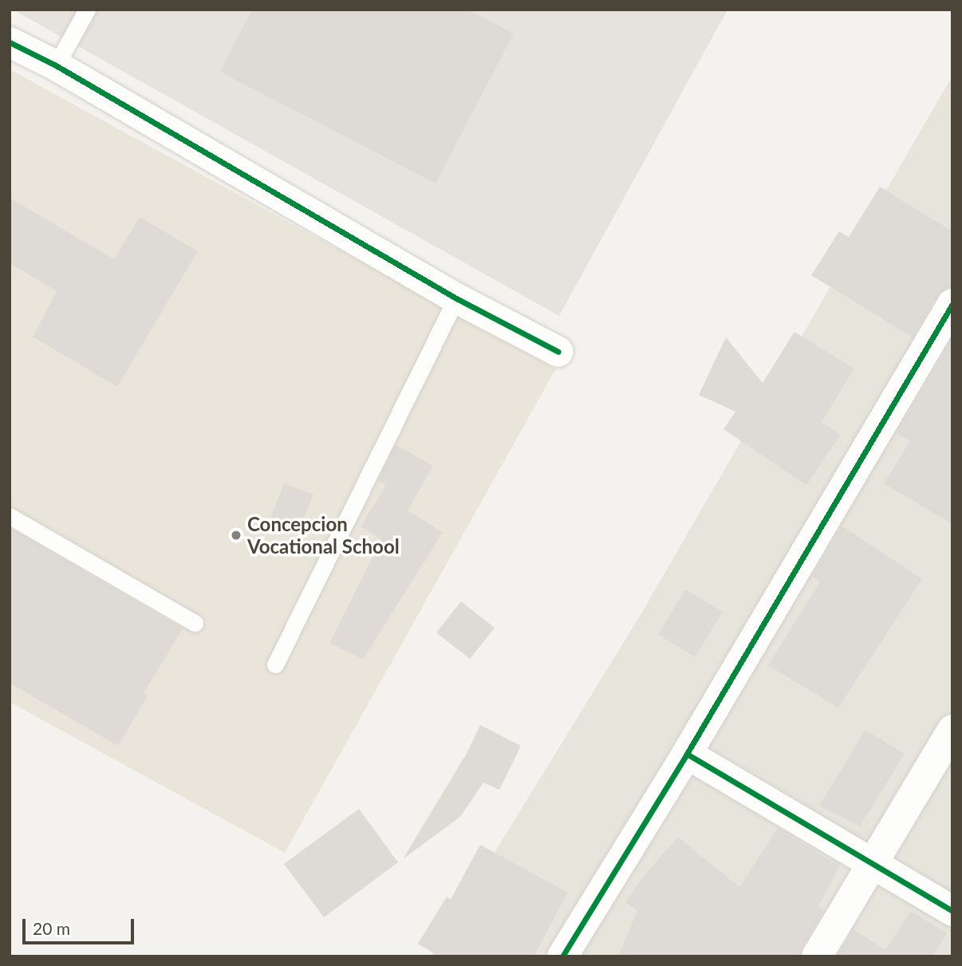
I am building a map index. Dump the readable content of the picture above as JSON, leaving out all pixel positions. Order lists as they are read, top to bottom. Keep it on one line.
{"places":["Concepcion Vocational School"],"scale_bar":"20 m"}
